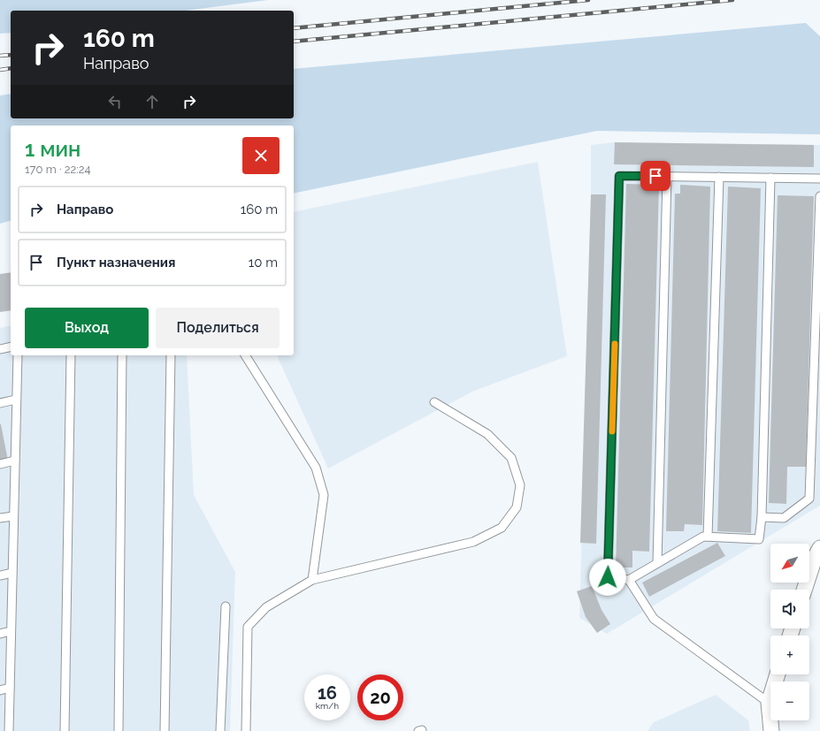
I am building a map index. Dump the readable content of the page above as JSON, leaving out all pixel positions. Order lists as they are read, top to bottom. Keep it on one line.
{"north":"bottom left","page":{"turn":["160 m","Направо"],"heading":["1 мин","170 m · 22:24"],"list":[{"name":"Направо","value":"160 m"},{"name":"Пункт назначения","value":"10 m"}],"buttons":["Выход","Поделиться"],"map_buttons":["+","−"],"speed":"16 km/h","limit":"20"}}
